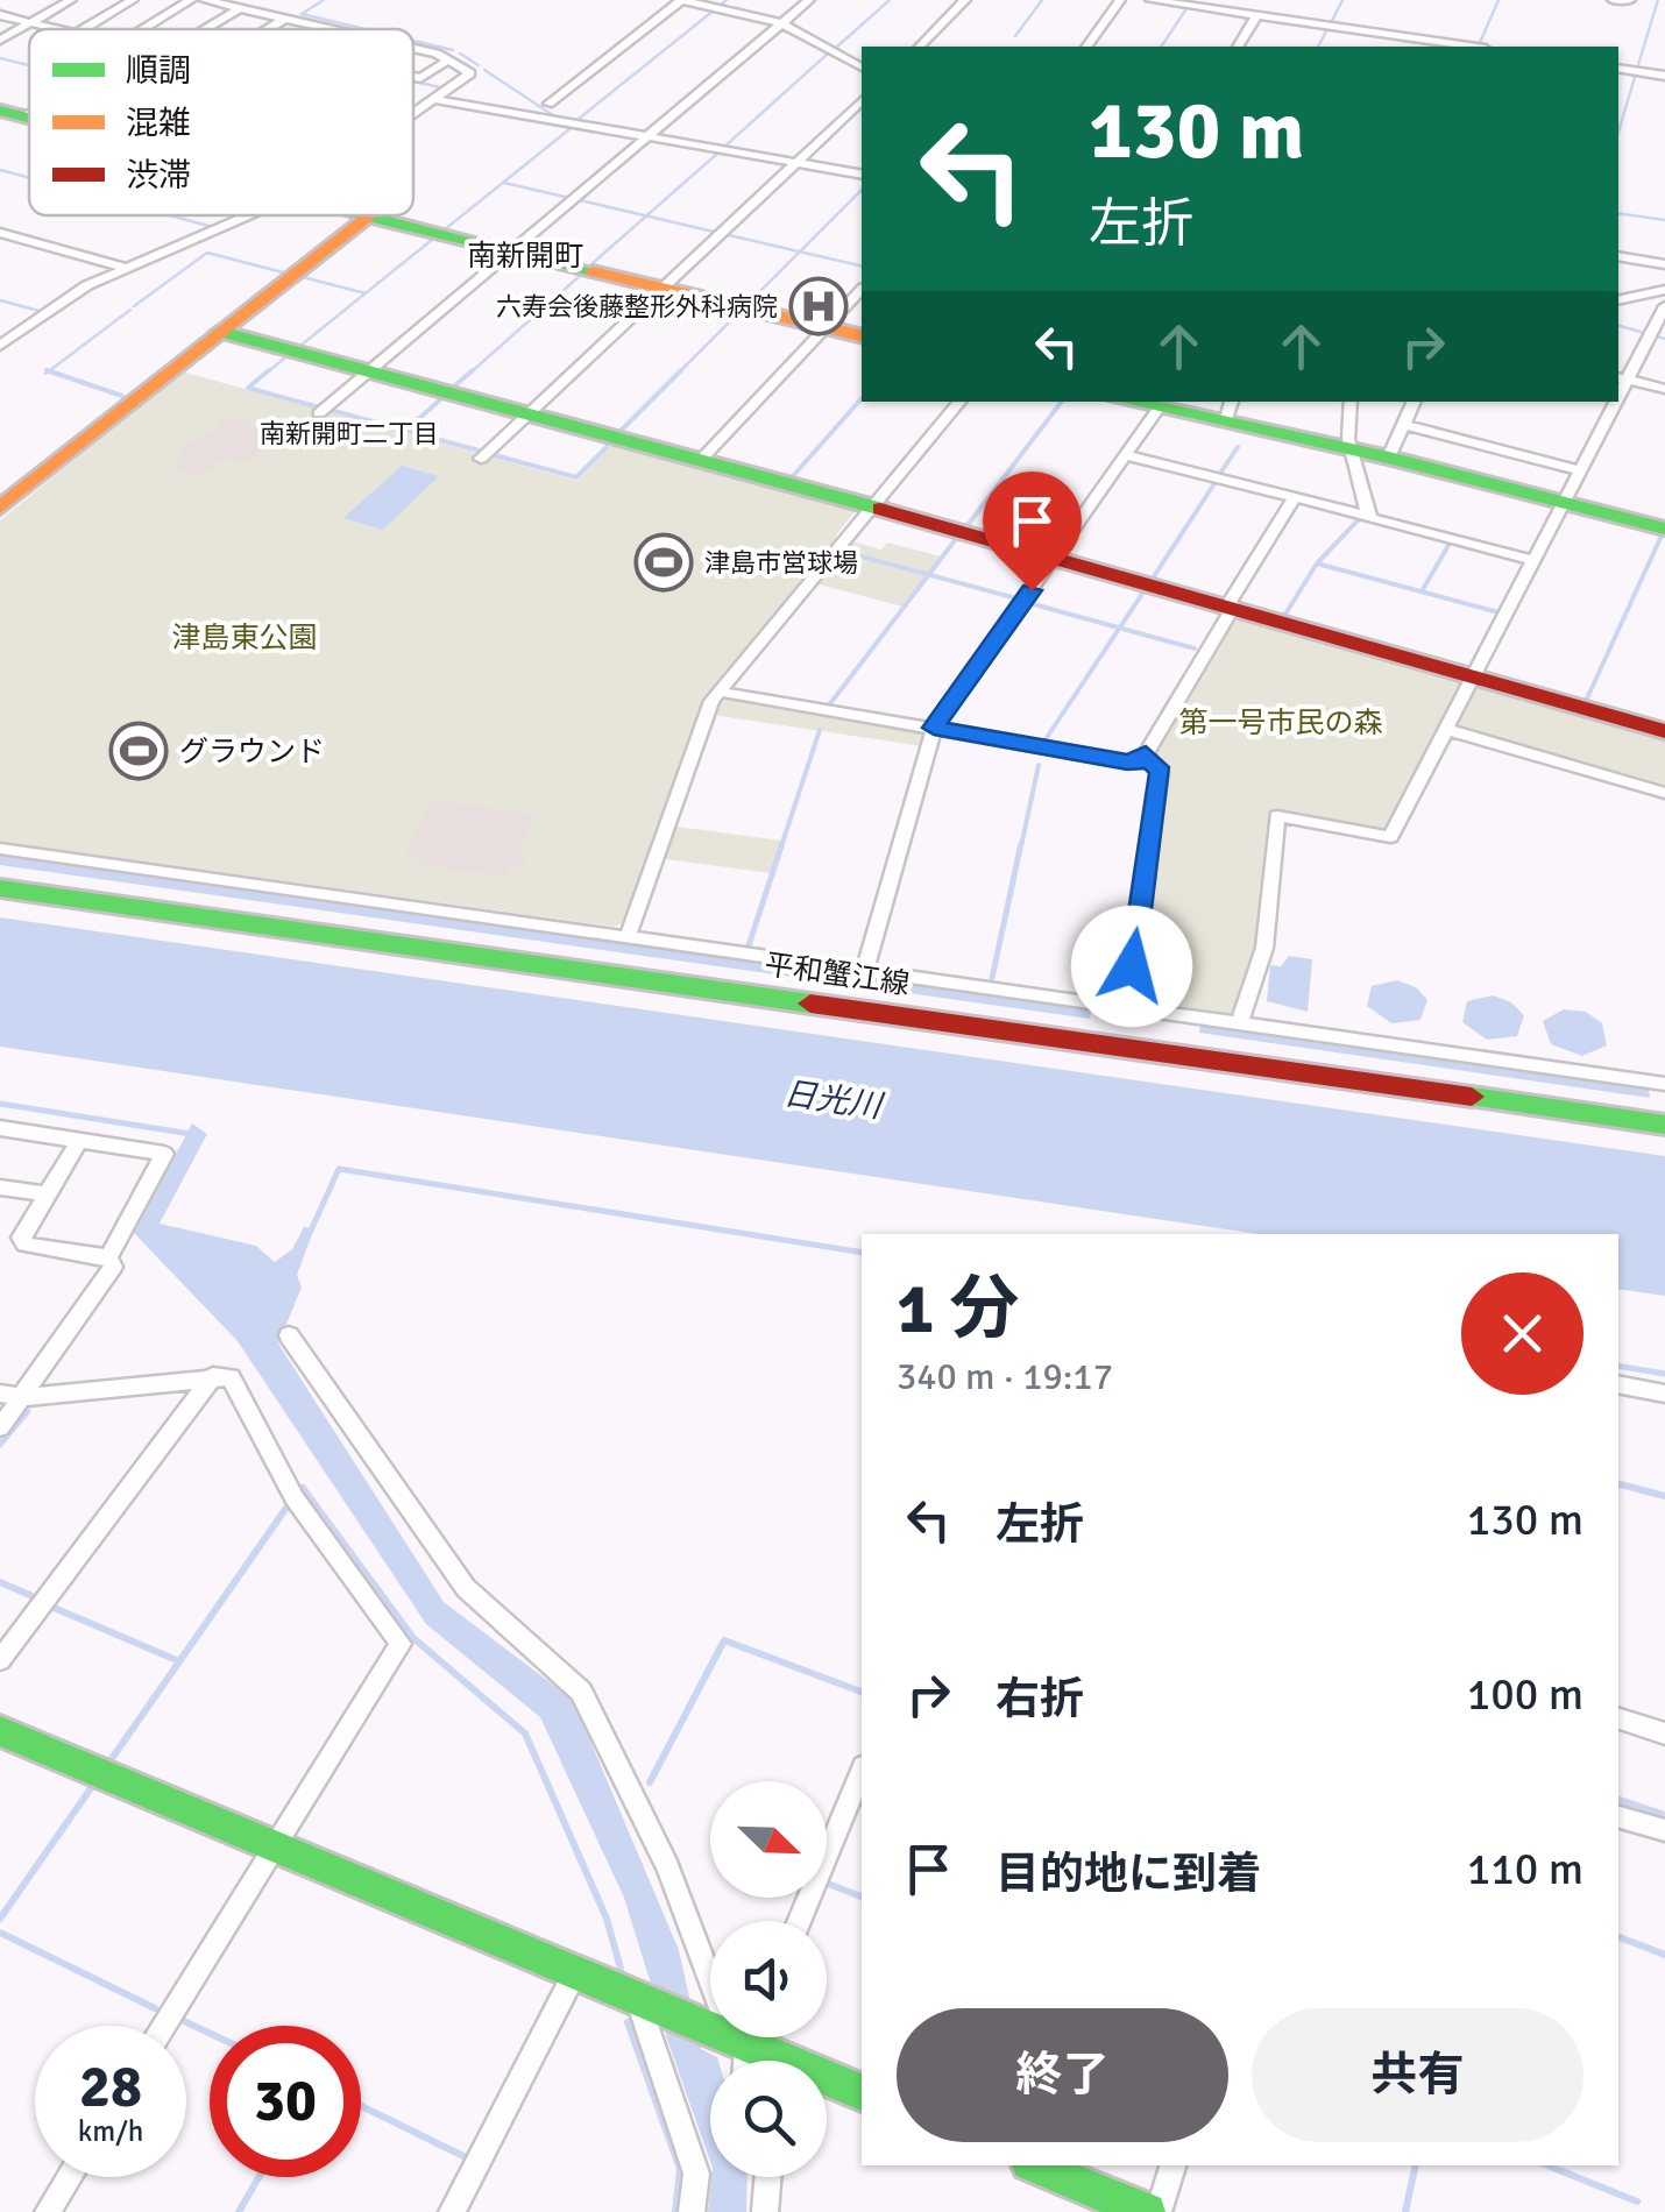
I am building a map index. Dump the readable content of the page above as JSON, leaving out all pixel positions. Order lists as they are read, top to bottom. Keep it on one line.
{"streets":{"street":["平和蟹江線"]},"districts":["南新開町","南新開町二丁目"],"water":["日光川"],"parks":["津島東公園","第一号市民の森"],"places":{"hospital":["六寿会後藤整形外科病院"],"sports":["津島市営球場","グラウンド"]},"legend":["順調","混雑","渋滞"],"north":"bottom right","page":{"turn":["130 m","左折"],"heading":["1 分","340 m · 19:17"],"list":[{"name":"左折","value":"130 m"},{"name":"右折","value":"100 m"},{"name":"目的地に到着","value":"110 m"}],"buttons":["終了","共有"],"speed":"28 km/h","limit":"30"}}
